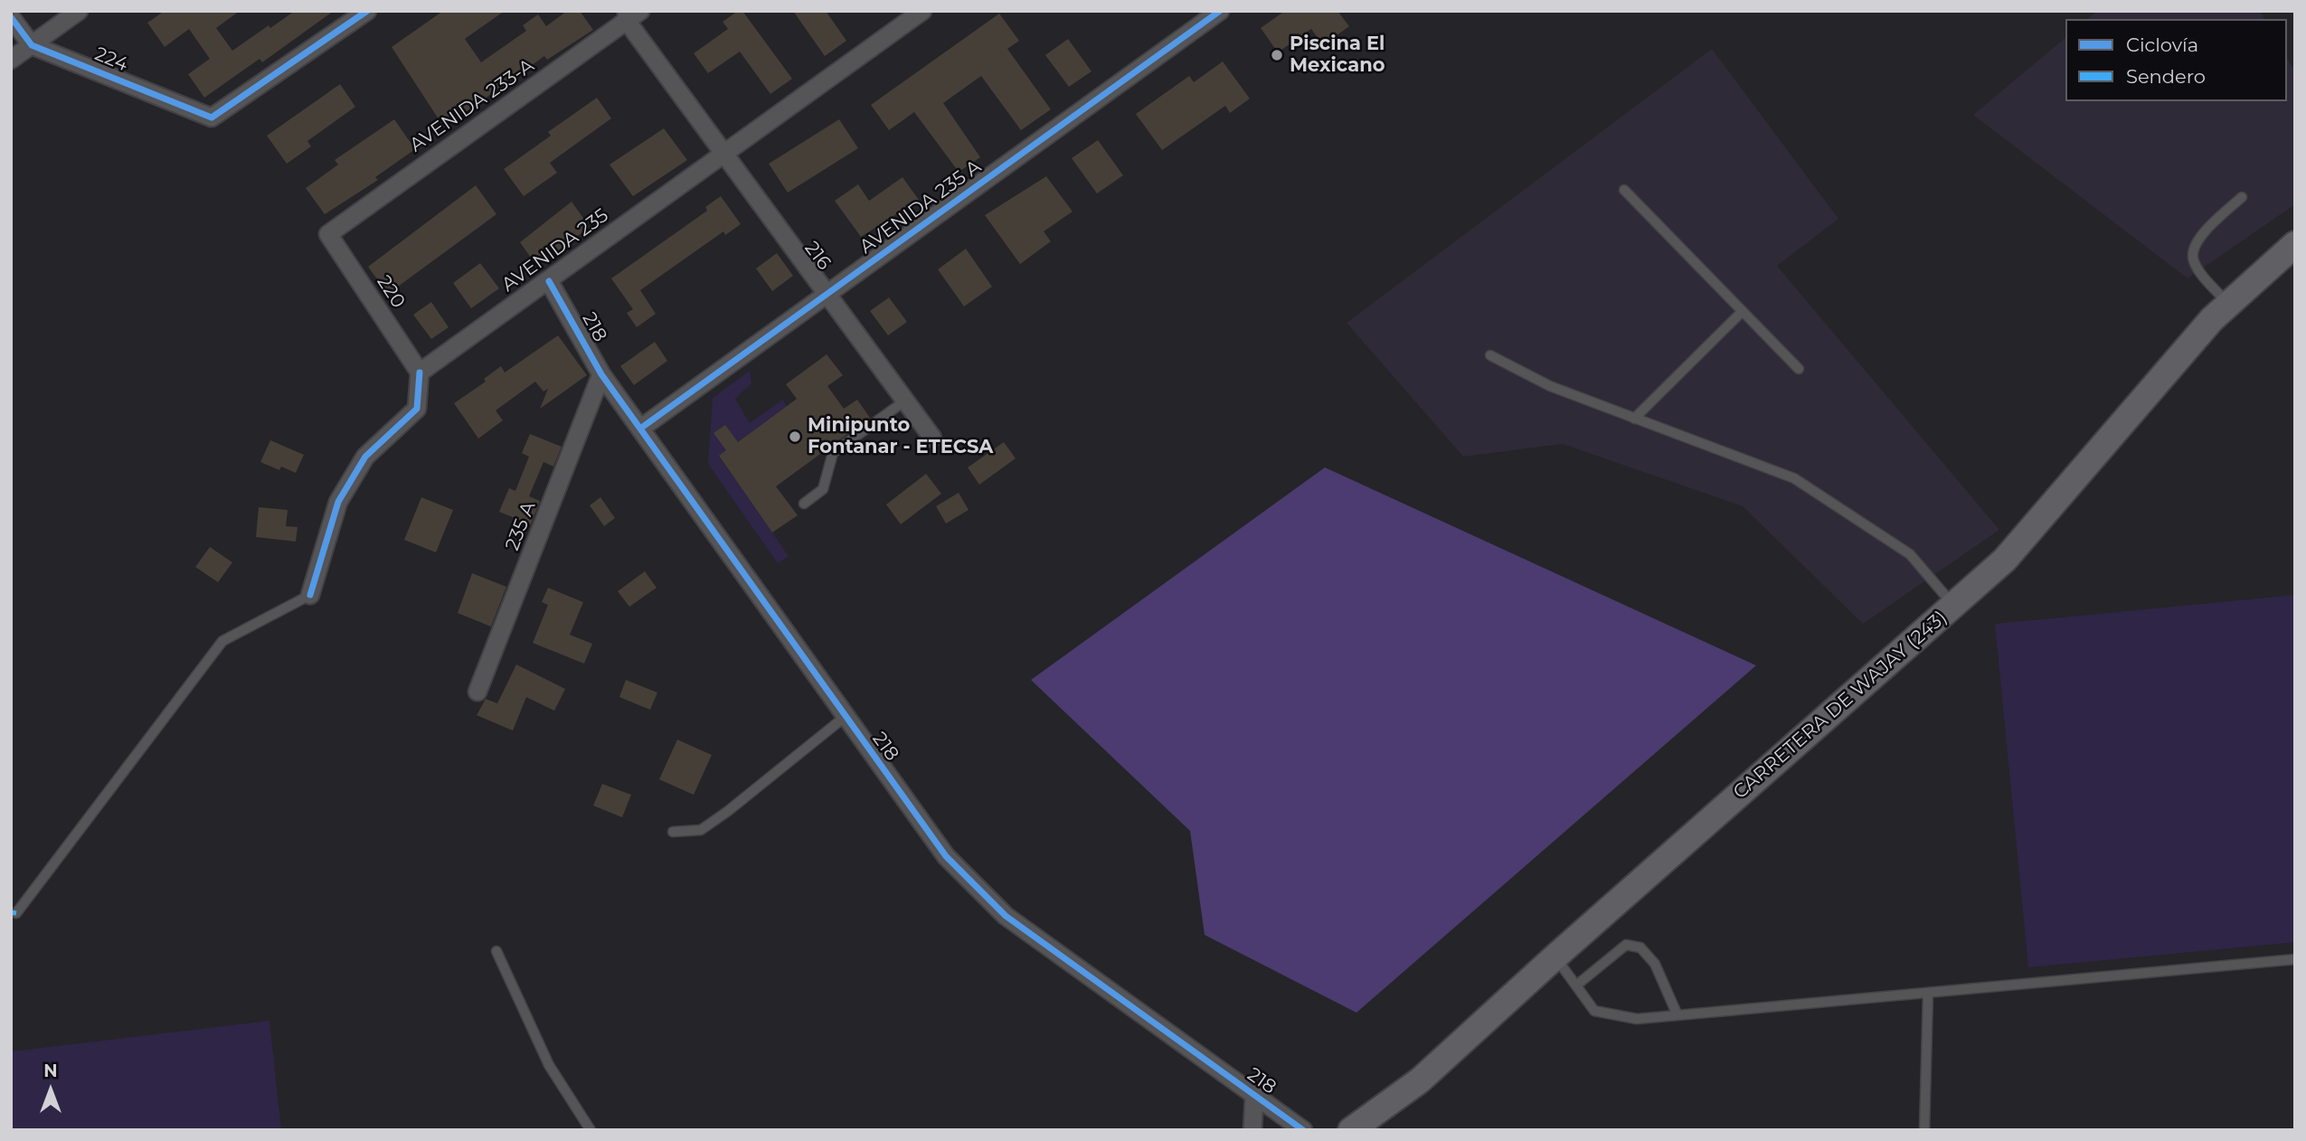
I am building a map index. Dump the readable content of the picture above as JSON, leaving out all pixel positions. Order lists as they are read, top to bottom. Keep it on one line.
{"streets":{"main road":["CARRETERA DE WAJAY (243)"],"street":["224","AVENIDA 233-A","AVENIDA 235 A","AVENIDA 235","216","220","218","235 A"]},"crossings":[["AVENIDA 233-A","216"],["AVENIDA 233-A","220"],["AVENIDA 235 A","216"],["AVENIDA 235 A","218"],["AVENIDA 235","216"],["AVENIDA 235","220"],["AVENIDA 235","218"],["218","235 A"]],"places":["Piscina El Mexicano","Minipunto Fontanar - ETECSA"],"legend":["Ciclovía","Sendero"],"north":"top"}
